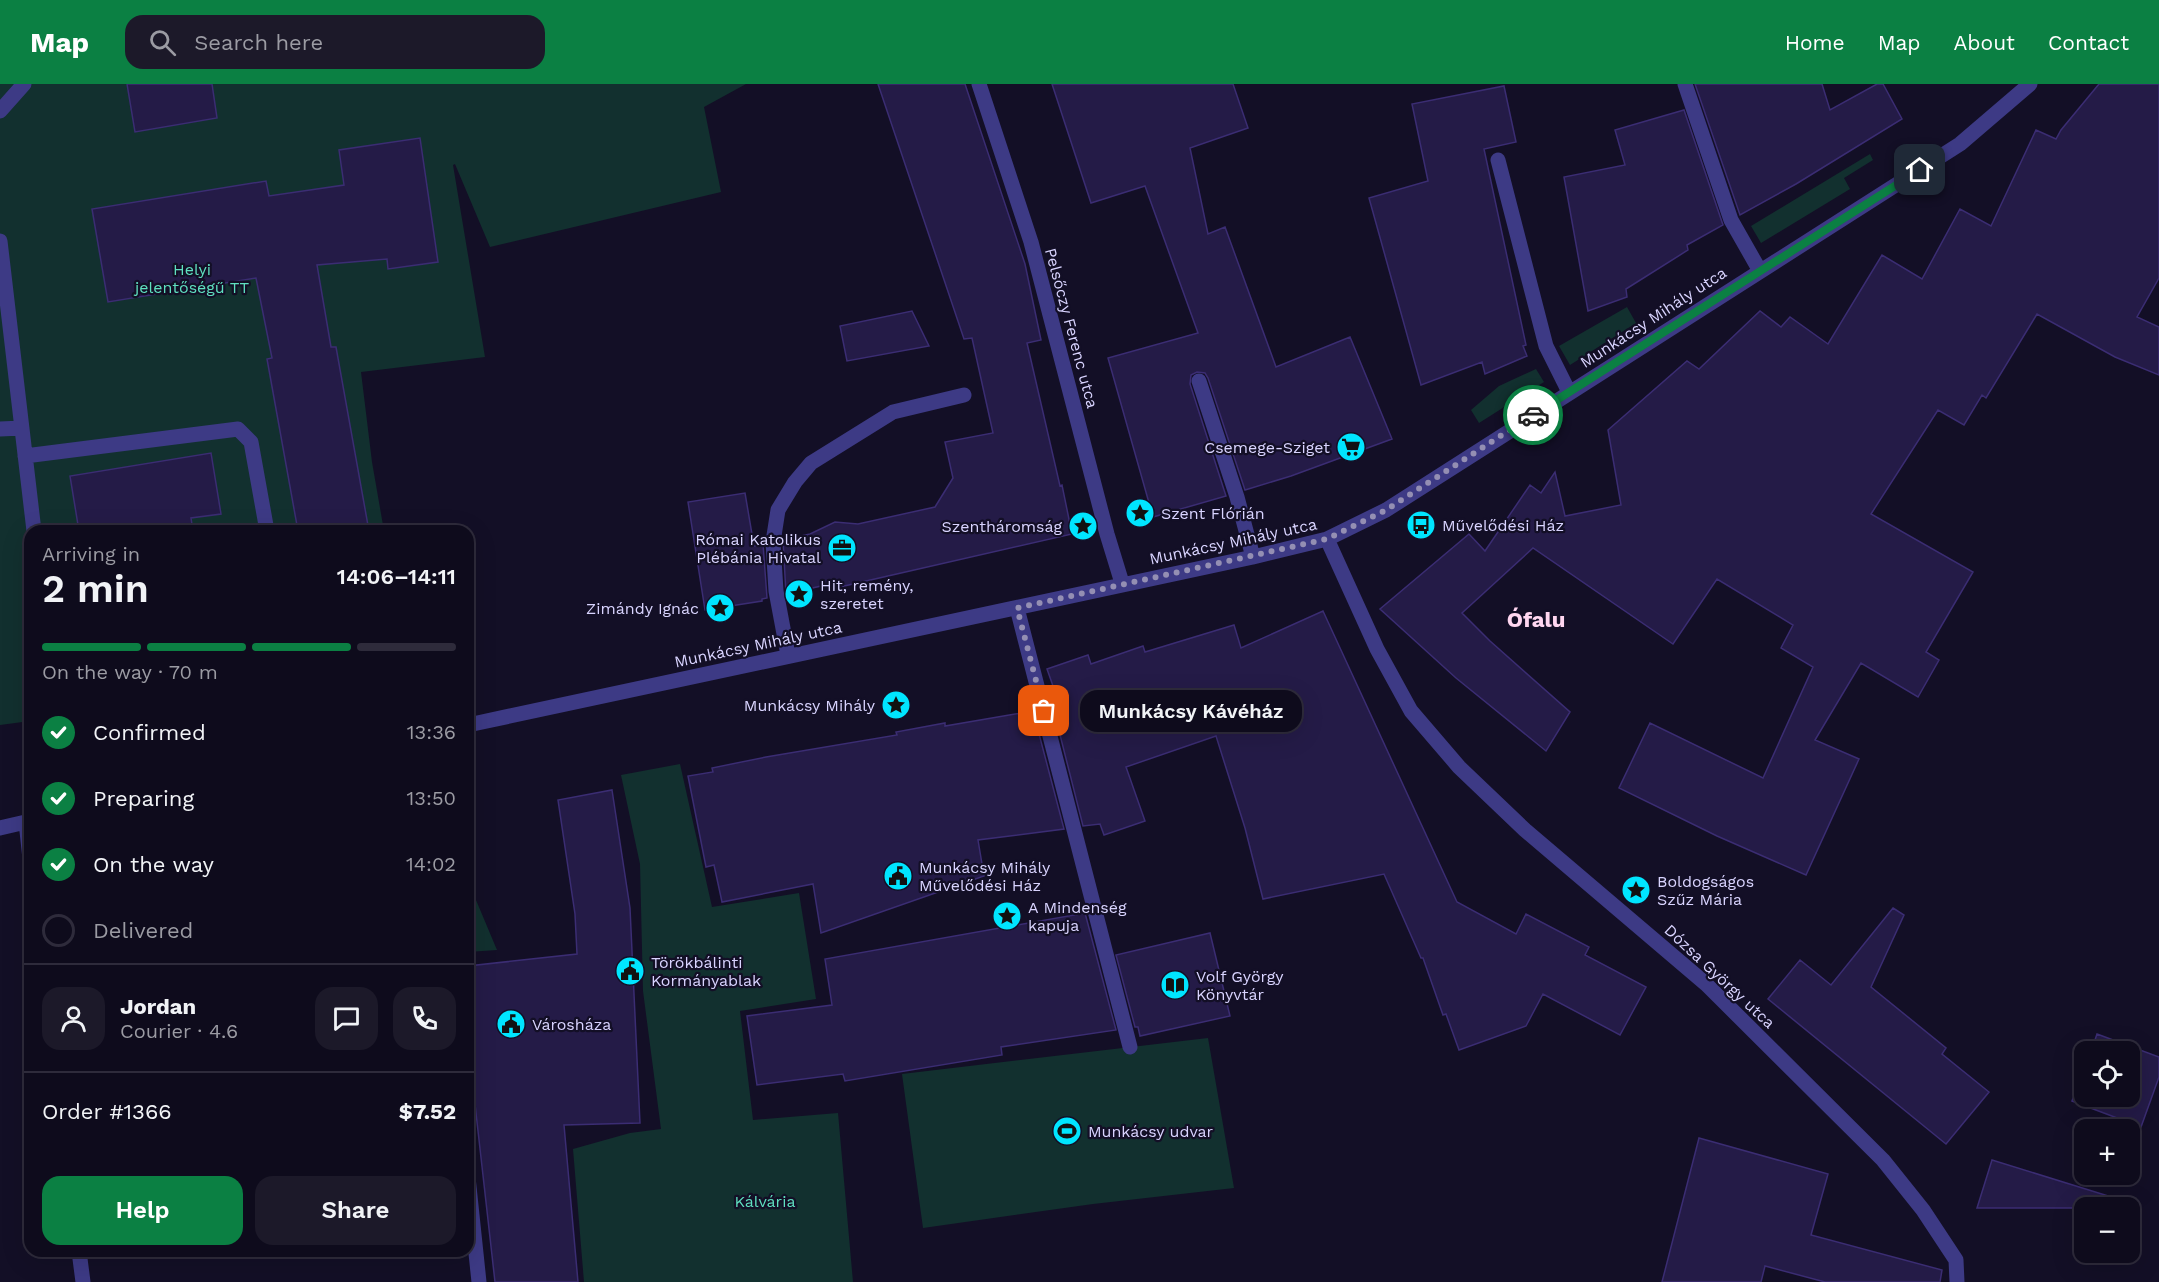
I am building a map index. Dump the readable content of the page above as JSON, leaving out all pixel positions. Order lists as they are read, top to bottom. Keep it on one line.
{"streets":{"street":["Munkácsy Mihály utca","Pelsőczy Ferenc utca","Dózsa György utca"]},"crossings":[["Munkácsy Mihály utca","Pelsőczy Ferenc utca"],["Munkácsy Mihály utca","Dózsa György utca"]],"districts":["Ófalu"],"parks":["Helyi jelentőségű TT","Kálvária"],"places":{"supermarket":["Csemege-Sziget"],"place":["Szent Flórián","Szentháromság","Hit, remény, szeretet","Zimándy Ignác","Munkácsy Mihály","Boldogságos Szűz Mária","A Mindenség kapuja"],"bus stop":["Művelődési Ház"],"office":["Római Katolikus Plébánia Hivatal"],"other":["Munkácsy Kávéház"],"public building":["Munkácsy Mihály Művelődési Ház","Törökbálinti Kormányablak","Városháza"],"library":["Volf György Könyvtár"],"sports":["Munkácsy udvar"]},"page":{"header":"Map","search":"Search here","nav":["Home","Map","About","Contact"],"heading":["2 min","Arriving in","14:06–14:11"],"panel":["Jordan","Courier · 4.6","Order #1366","$7.52"],"bar":"On the way · 70 m","bubble":"Munkácsy Kávéház","list":[["Confirmed","13:36"],["Preparing","13:50"],["On the way","14:02"],"Delivered"],"map_buttons":["+","−"],"buttons":["Help","Share"]}}
